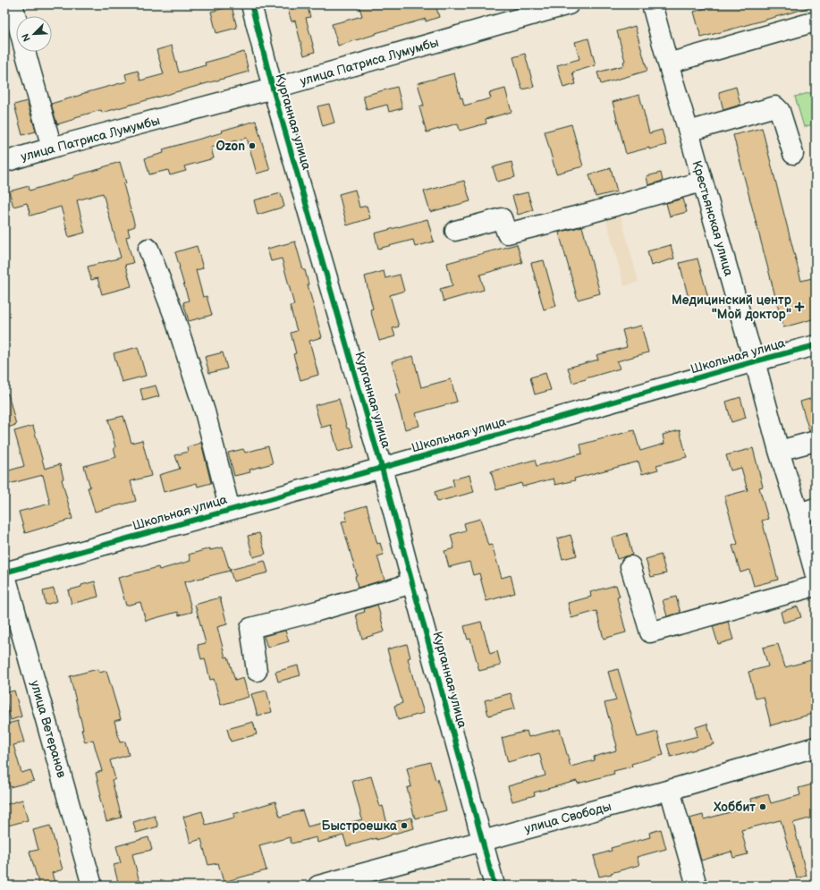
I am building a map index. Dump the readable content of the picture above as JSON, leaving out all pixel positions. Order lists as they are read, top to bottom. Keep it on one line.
{"streets":{"street":["улица Патриса Лумумбы","Курганная улица","Крестьянская улица","Школьная улица","улица Ветеранов","улица Свободы"]},"crossings":[["улица Патриса Лумумбы","Курганная улица"],["Курганная улица","Школьная улица"],["Курганная улица","улица Свободы"],["Крестьянская улица","Школьная улица"],["Школьная улица","улица Ветеранов"]],"places":{"other":["Ozon","Хоббит","Быстроешка"],"health":["Медицинский центр \"Мой доктор\""]},"north":"bottom left"}
